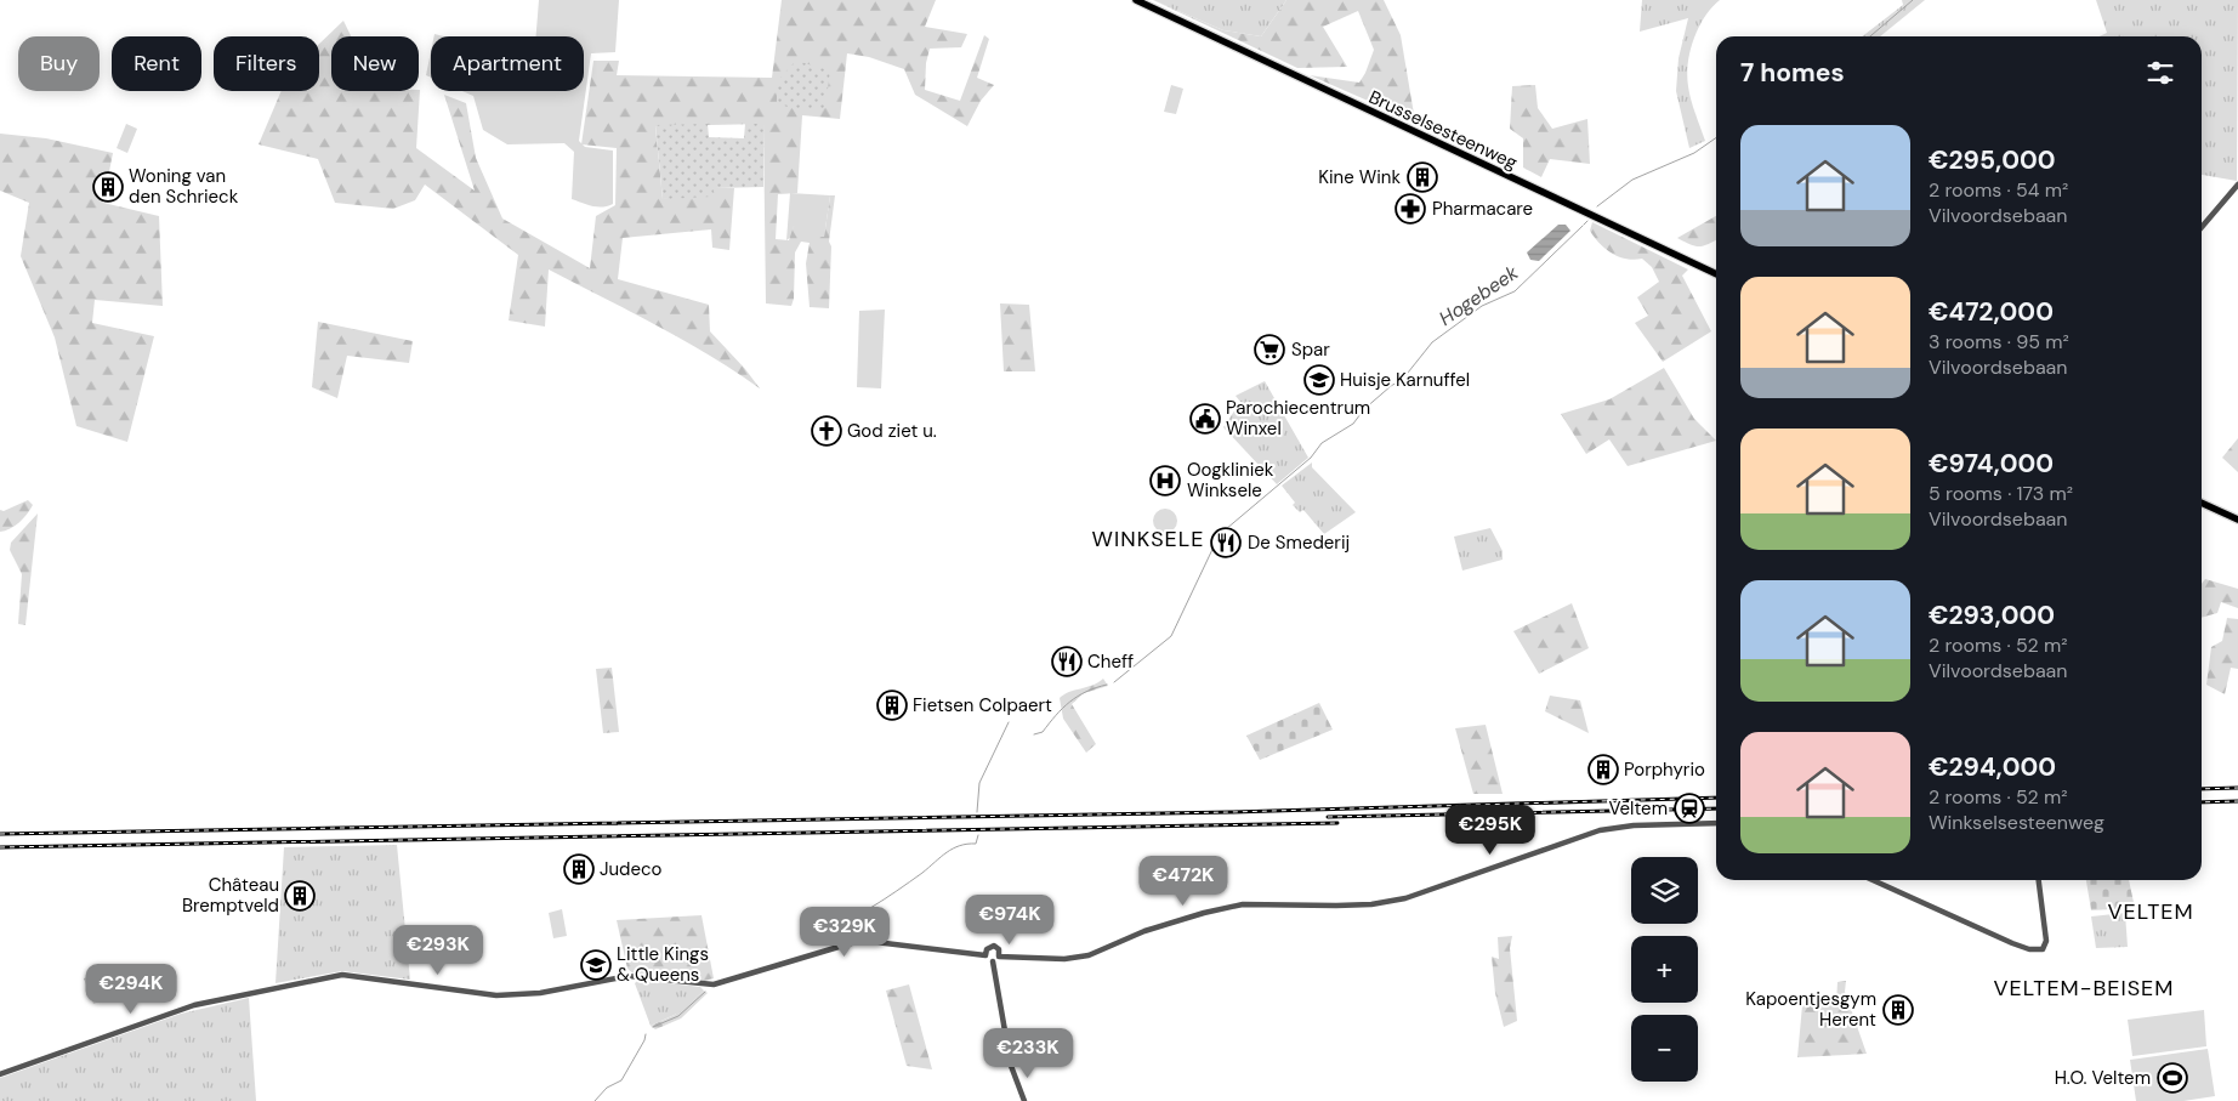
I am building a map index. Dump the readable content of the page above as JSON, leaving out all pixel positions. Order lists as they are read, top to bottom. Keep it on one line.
{"streets":{"main road":["Brusselsesteenweg"]},"districts":["WINKSELE","VELTEM","VELTEM-BEISEM"],"water":["Hogebeek"],"places":{"building":["Kine Wink","Woning van den Schrieck","Fietsen Colpaert","Porphyrio","Judeco","Château Bremptveld","Kapoentjesgym Herent"],"pharmacy":["Pharmacare"],"supermarket":["Spar"],"school or university":["Huisje Karnuffel","Little Kings & Queens"],"public building":["Parochiecentrum Winxel"],"church":["God ziet u."],"hospital":["Oogkliniek Winksele"],"restaurant":["De Smederij","Cheff"],"station":["Veltem"],"sports":["H.O. Veltem"]},"page":{"chip":["Buy","Rent","Filters","New","Apartment"],"heading":"7 homes","list":[{"name":"€295,000","note":"2 rooms · 54 m² · Vilvoordsebaan"},{"name":"€472,000","note":"3 rooms · 95 m² · Vilvoordsebaan"},{"name":"€974,000","note":"5 rooms · 173 m² · Vilvoordsebaan"},{"name":"€293,000","note":"2 rooms · 52 m² · Vilvoordsebaan"},{"name":"€294,000","note":"2 rooms · 52 m² · Winkselsesteenweg"}],"price":["€295K","€472K","€974K","€329K","€293K","€294K","€233K"],"map_buttons":["+","−"]}}
